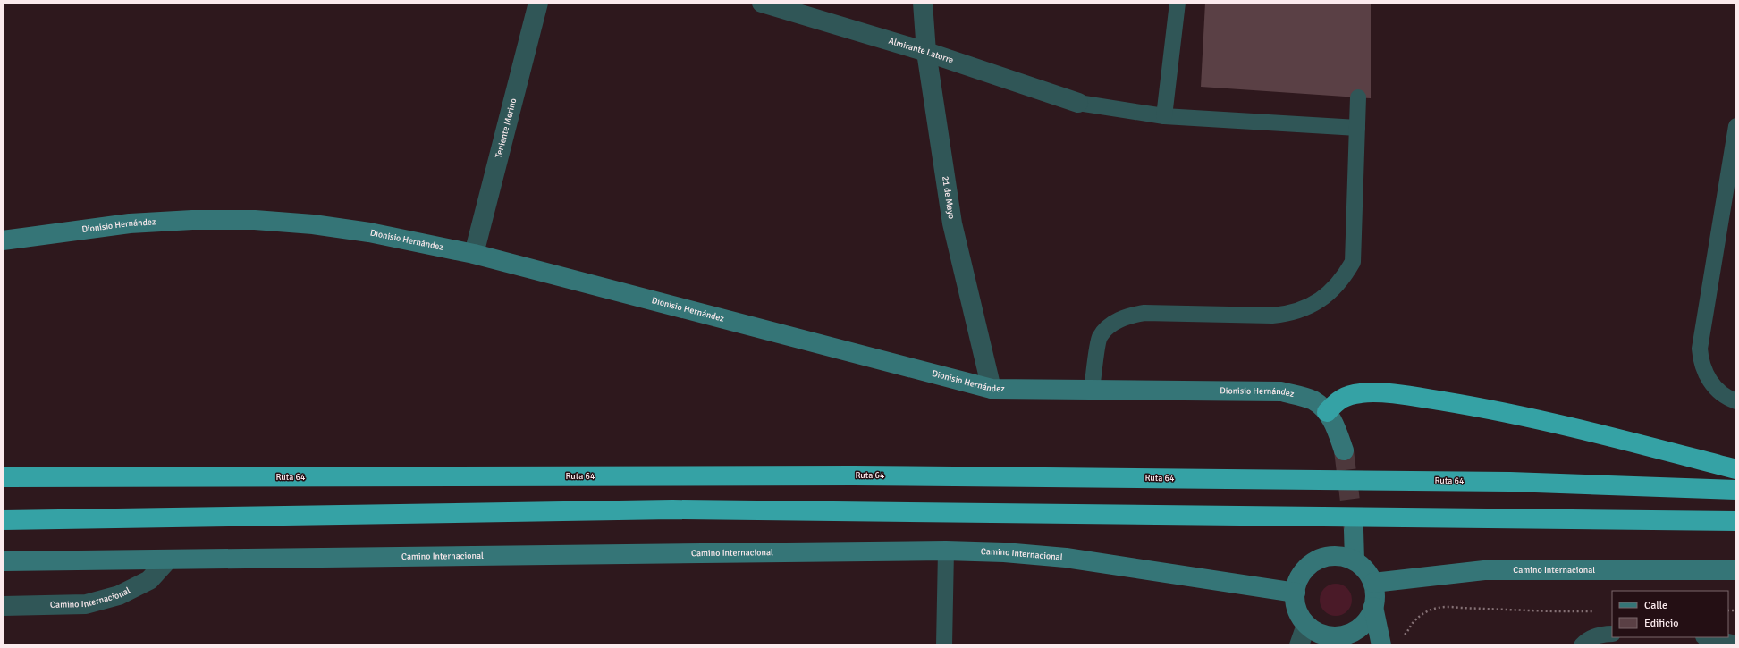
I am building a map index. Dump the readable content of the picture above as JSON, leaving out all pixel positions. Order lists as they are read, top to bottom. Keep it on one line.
{"streets":{"highway":["Ruta 64"],"main road":["Dionisio Hernández","Camino Internacional"],"street":["Almirante Latorre","Teniente Merino","21 de Mayo"]},"crossings":[["Almirante Latorre","21 de Mayo"],["Teniente Merino","Dionisio Hernández"],["21 de Mayo","Dionisio Hernández"]],"legend":["Calle","Edificio"]}
